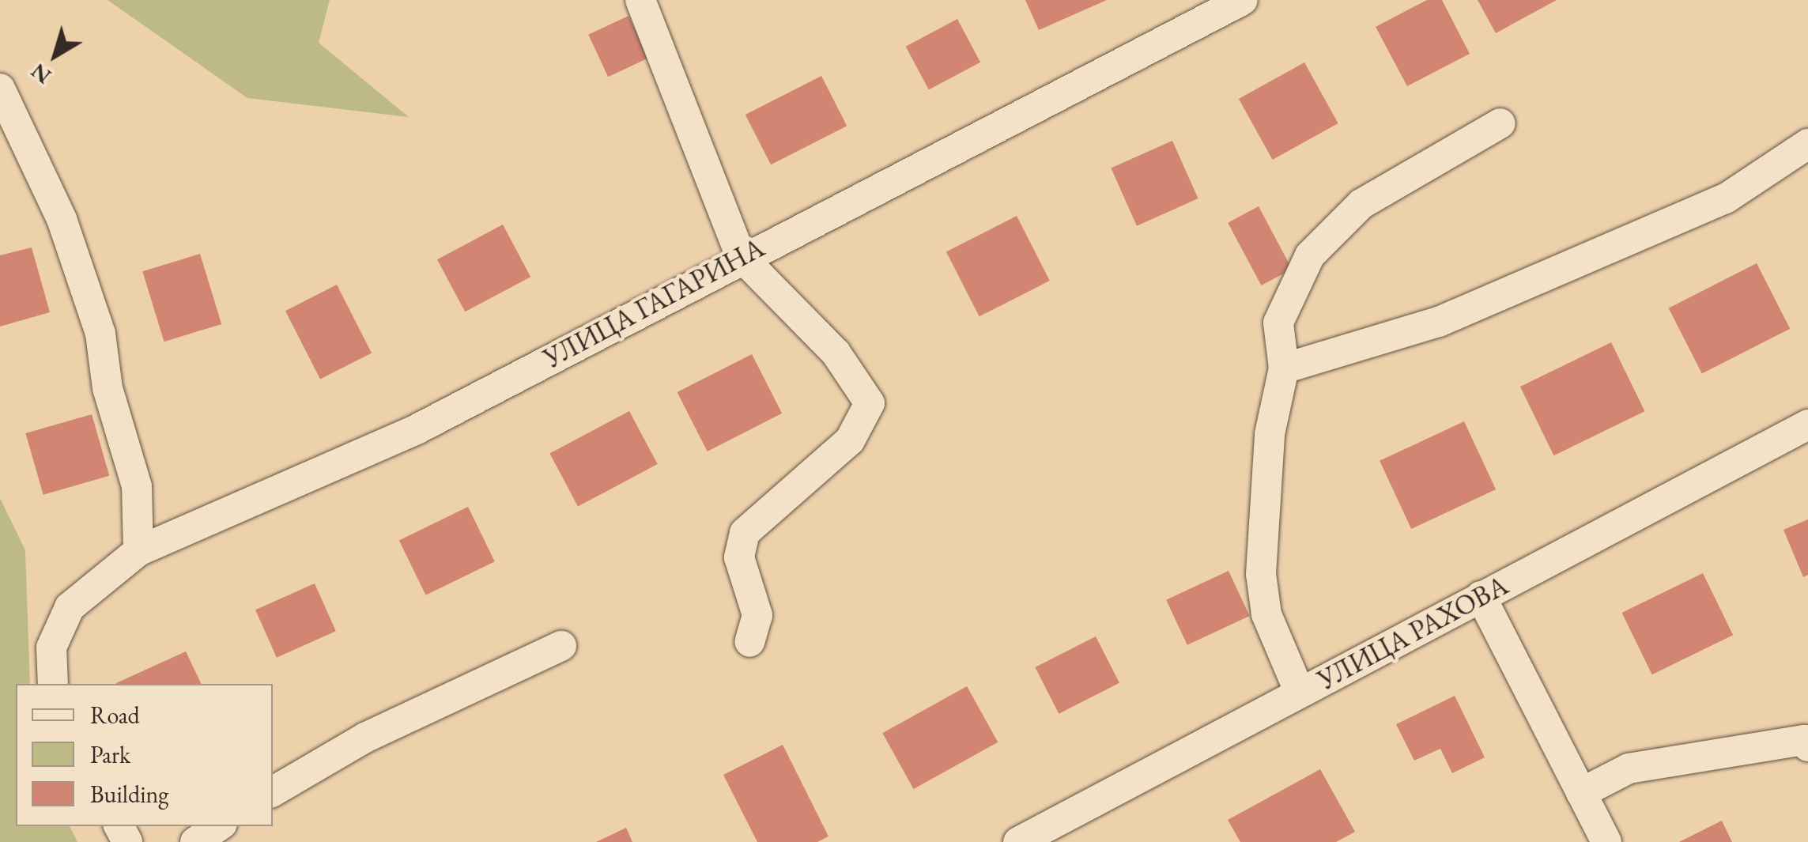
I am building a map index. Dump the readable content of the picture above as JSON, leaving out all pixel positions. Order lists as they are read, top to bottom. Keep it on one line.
{"streets":{"street":["УЛИЦА ГАГАРИНА","УЛИЦА РАХОВА"]},"legend":["Road","Park","Building"],"north":"bottom left"}
